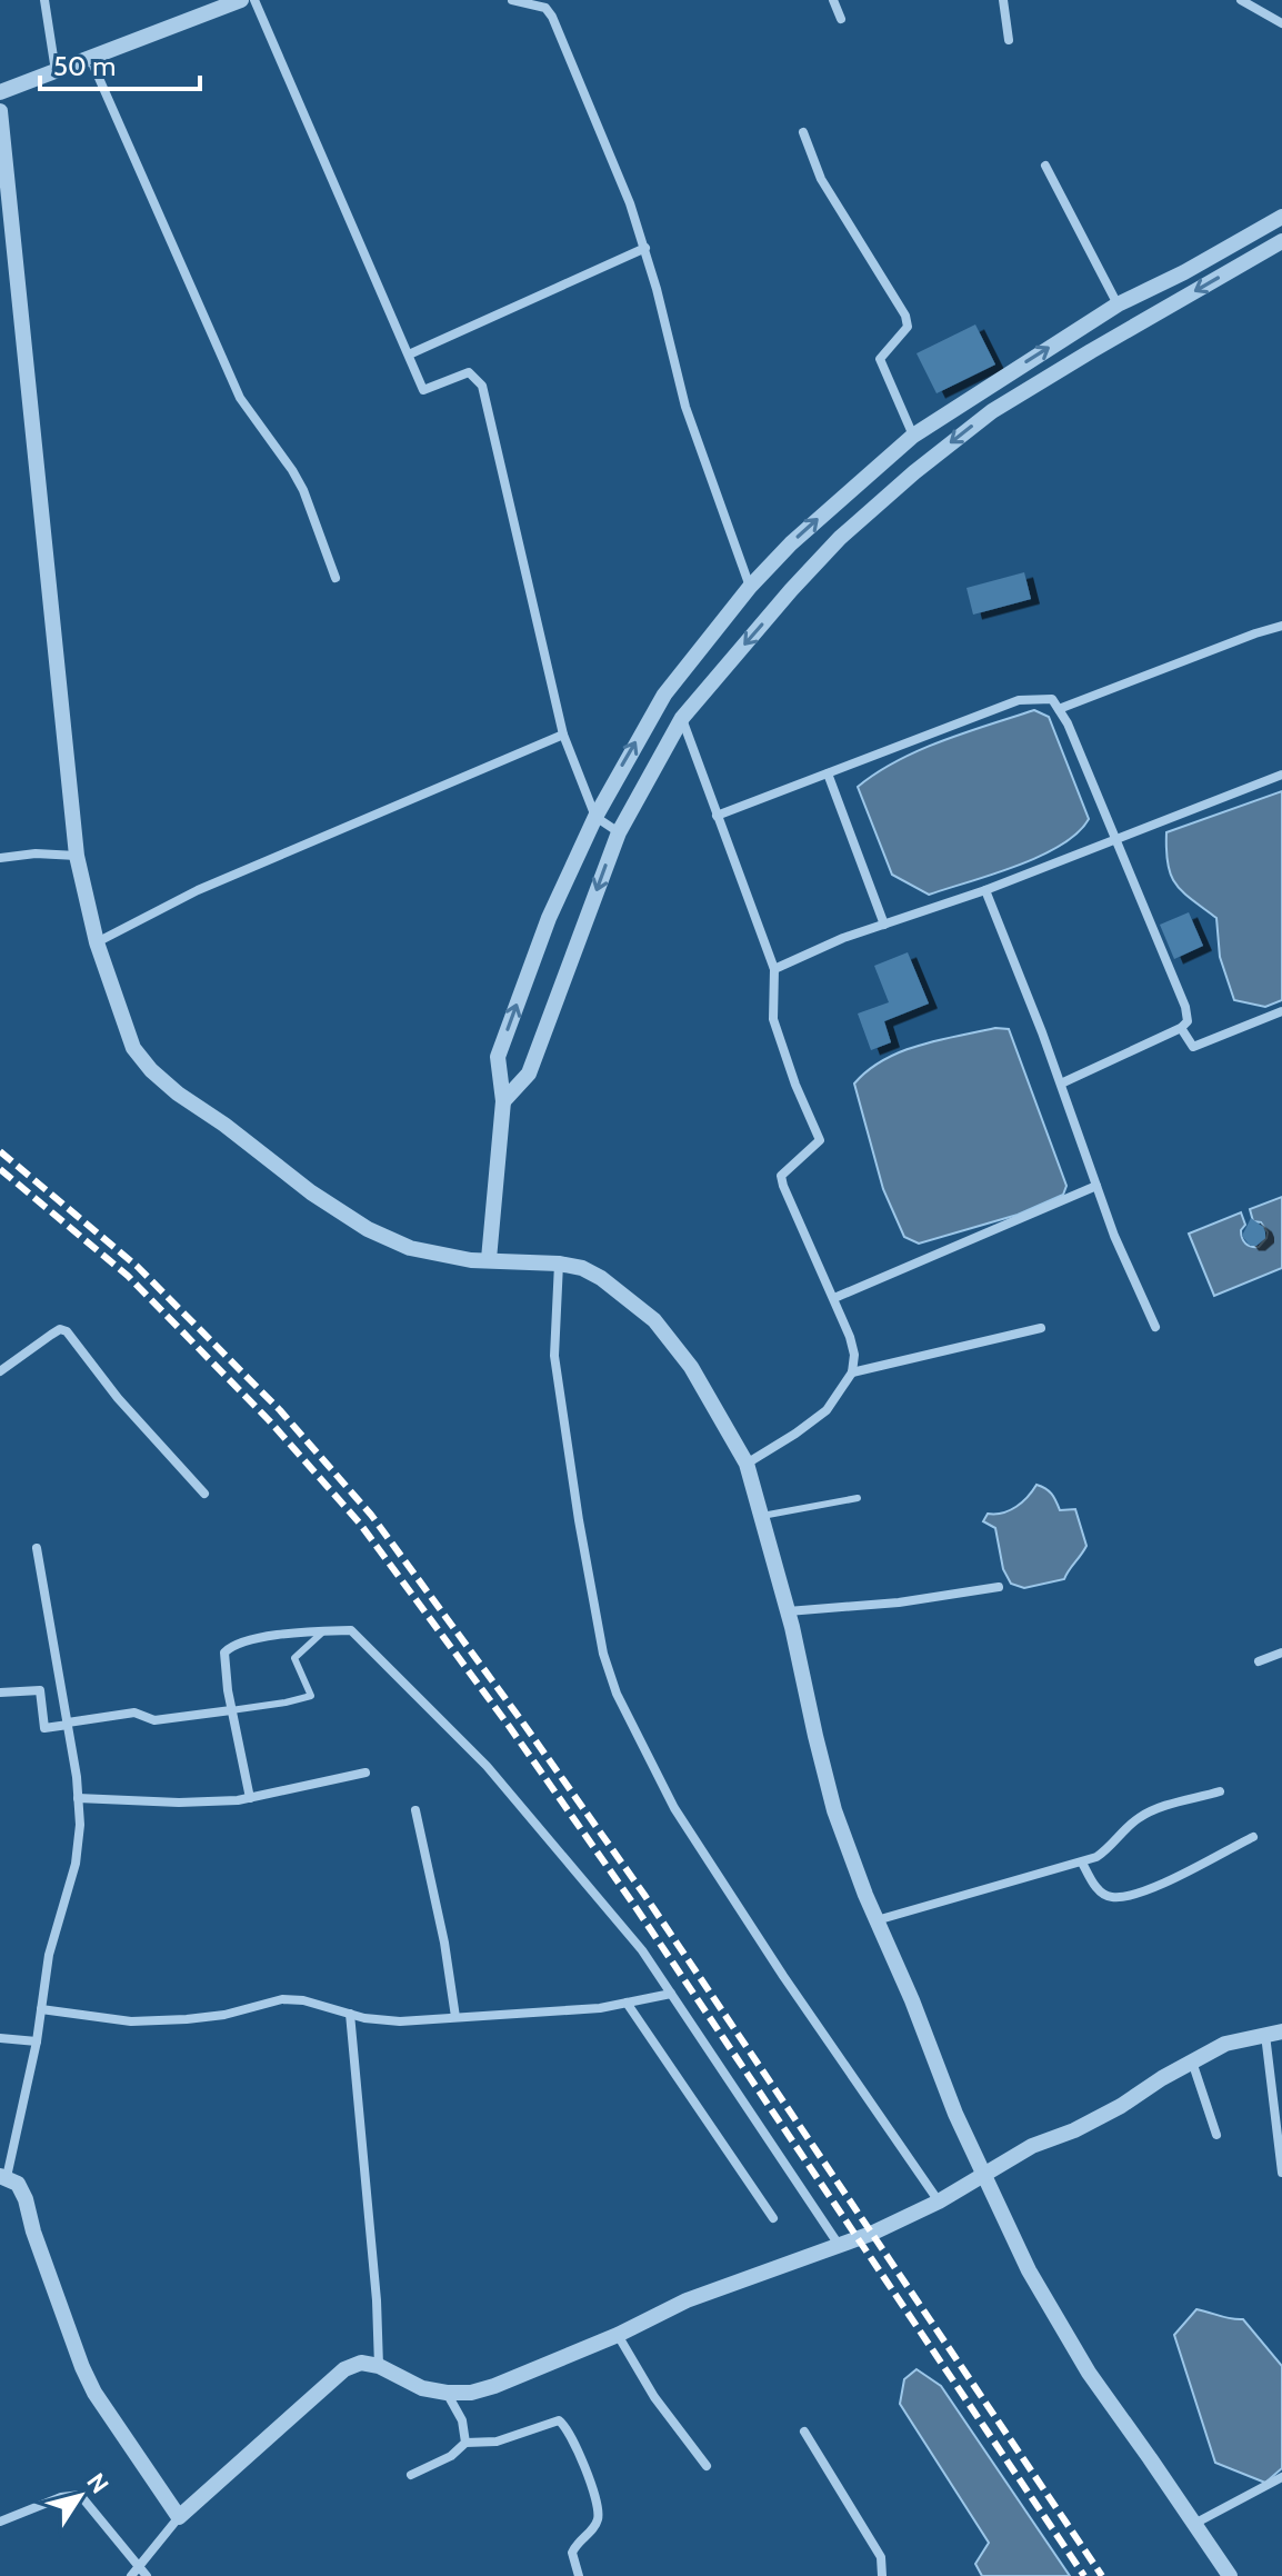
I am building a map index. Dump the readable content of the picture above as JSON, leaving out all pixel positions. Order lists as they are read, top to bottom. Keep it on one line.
{"scale_bar":"50 m","north":"top right"}
